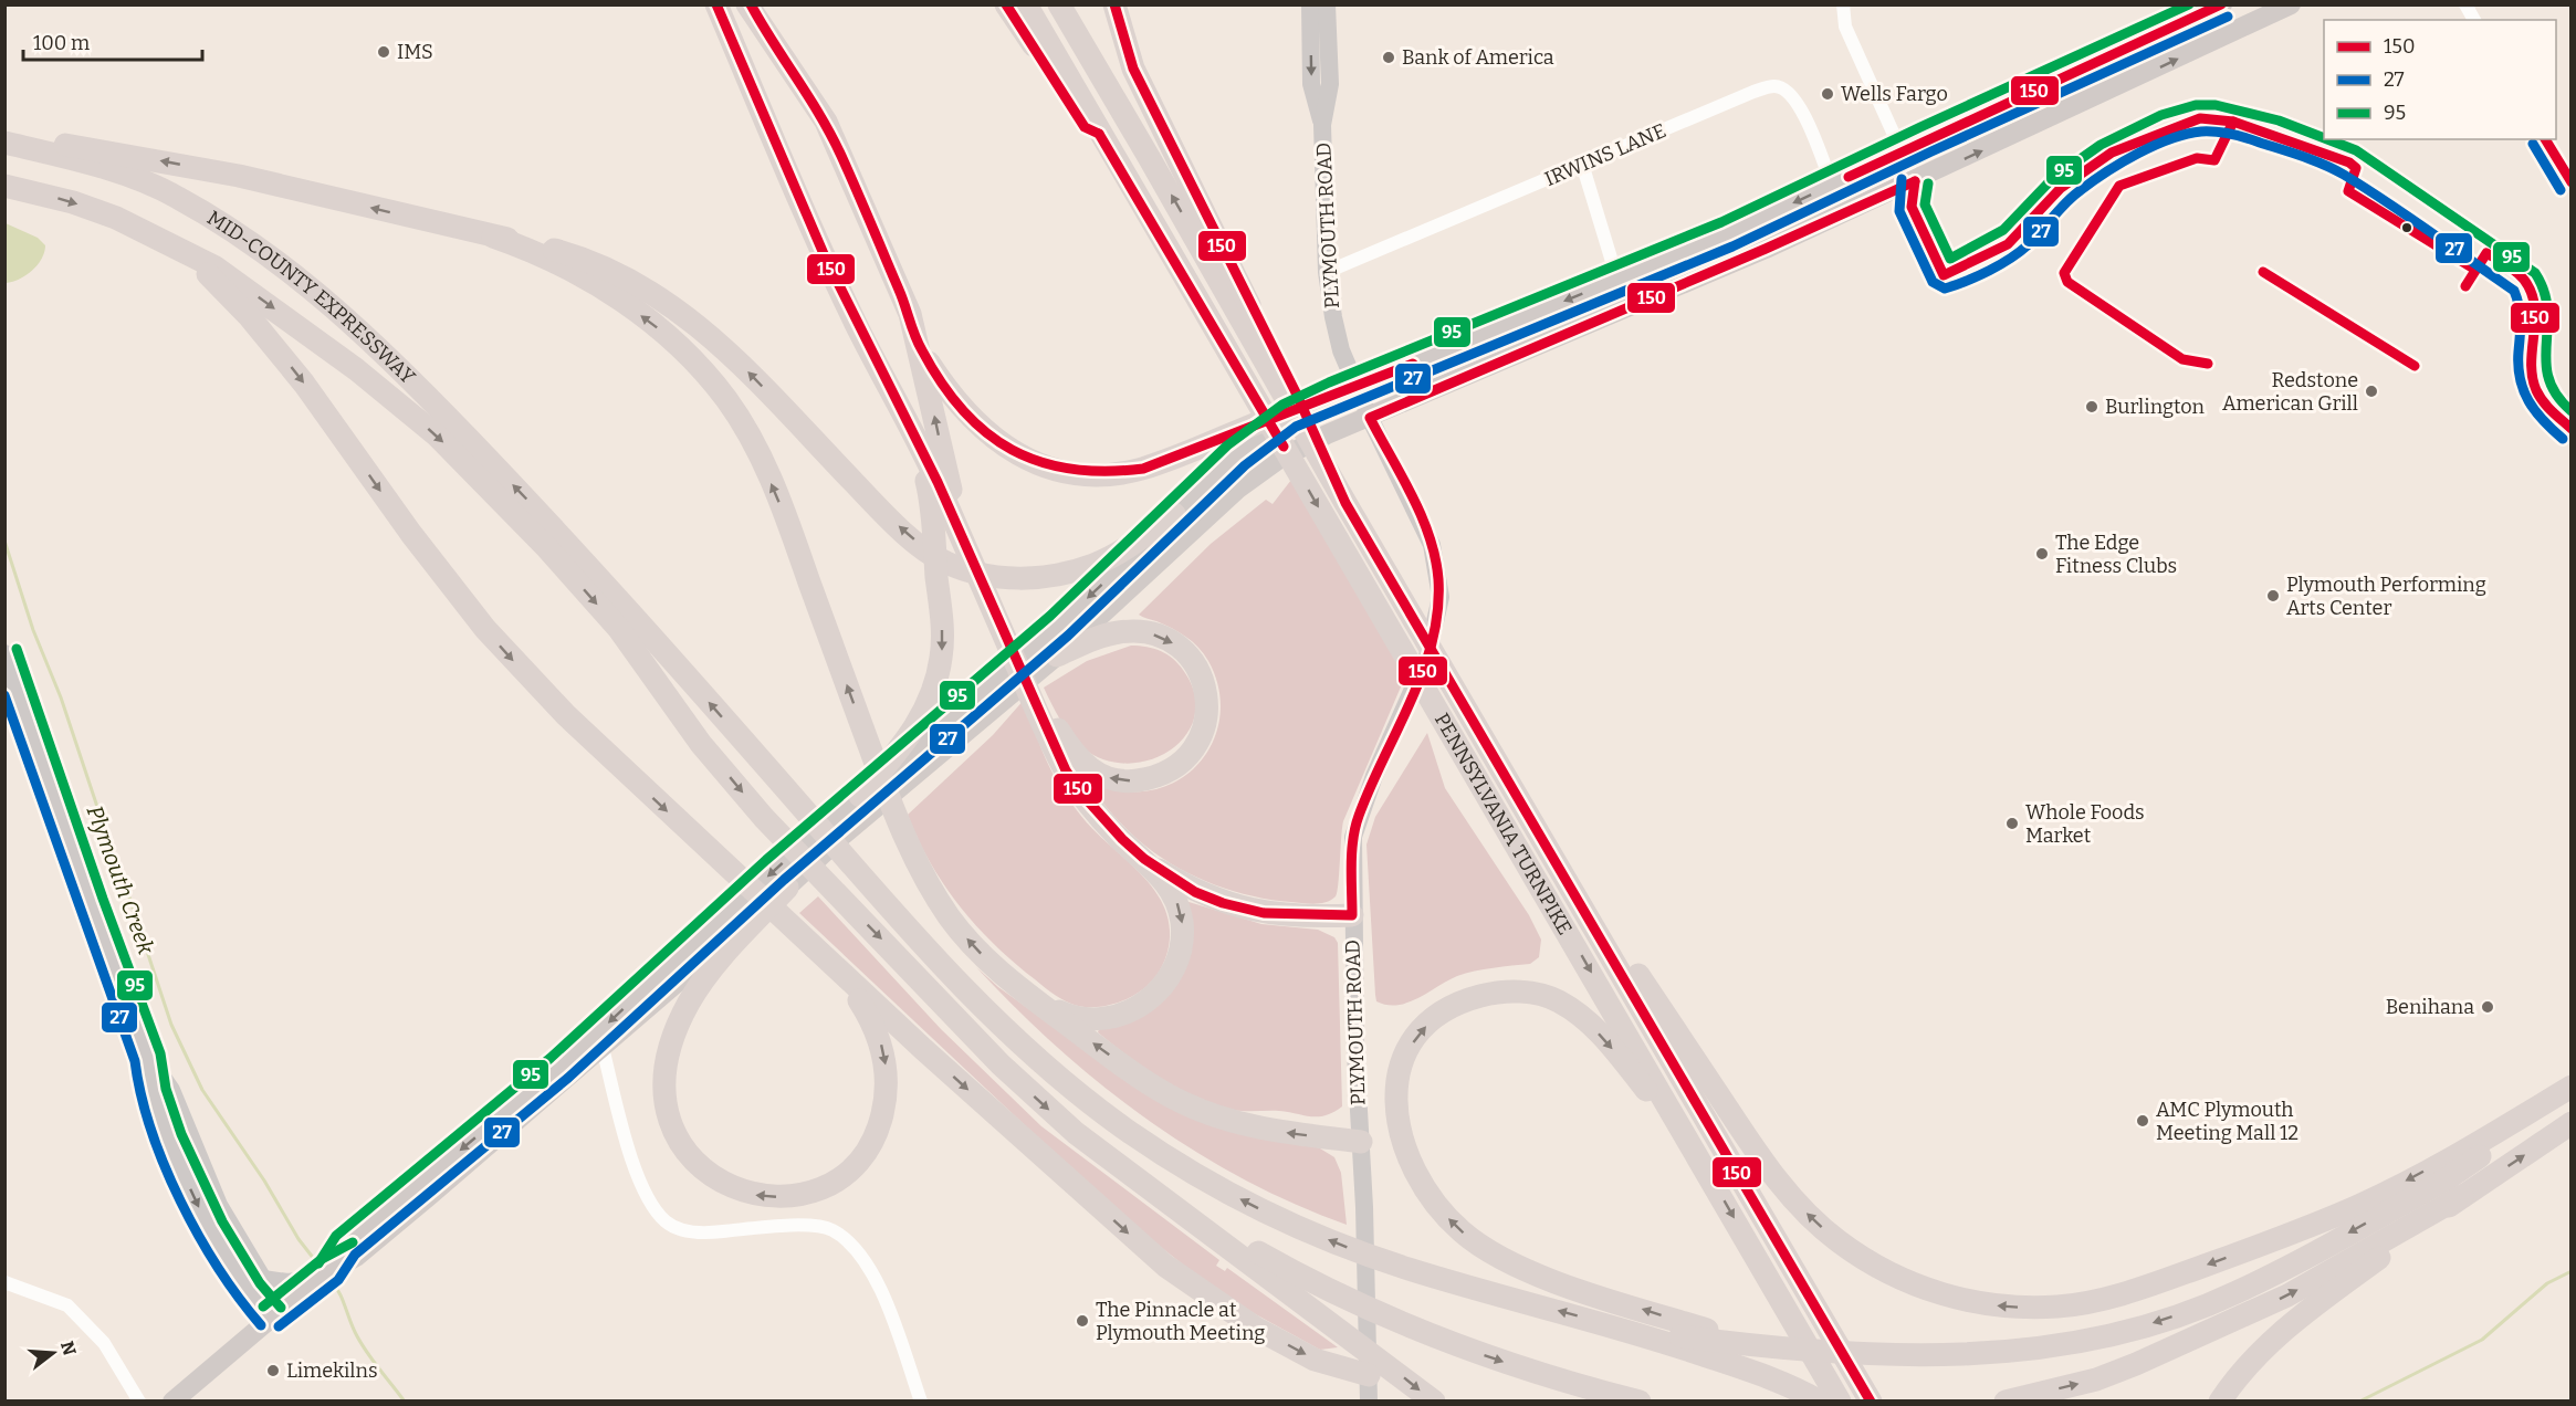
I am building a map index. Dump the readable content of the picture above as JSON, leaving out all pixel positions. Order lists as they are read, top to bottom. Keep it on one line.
{"streets":{"highway":["MID-COUNTY EXPRESSWAY","PENNSYLVANIA TURNPIKE"],"main road":["PLYMOUTH ROAD"],"street":["IRWINS LANE"]},"crossings":[["IRWINS LANE","PLYMOUTH ROAD"]],"water":["Plymouth Creek"],"places":["IMS","Bank of America","Wells Fargo","Redstone American Grill","Burlington","The Edge Fitness Clubs","Plymouth Performing Arts Center","Whole Foods Market","Benihana","AMC Plymouth Meeting Mall 12","The Pinnacle at Plymouth Meeting","Limekilns"],"lines":["transit line 150","transit line 95","transit line 27"],"legend":["150","27","95"],"scale_bar":"100 m","north":"right"}
